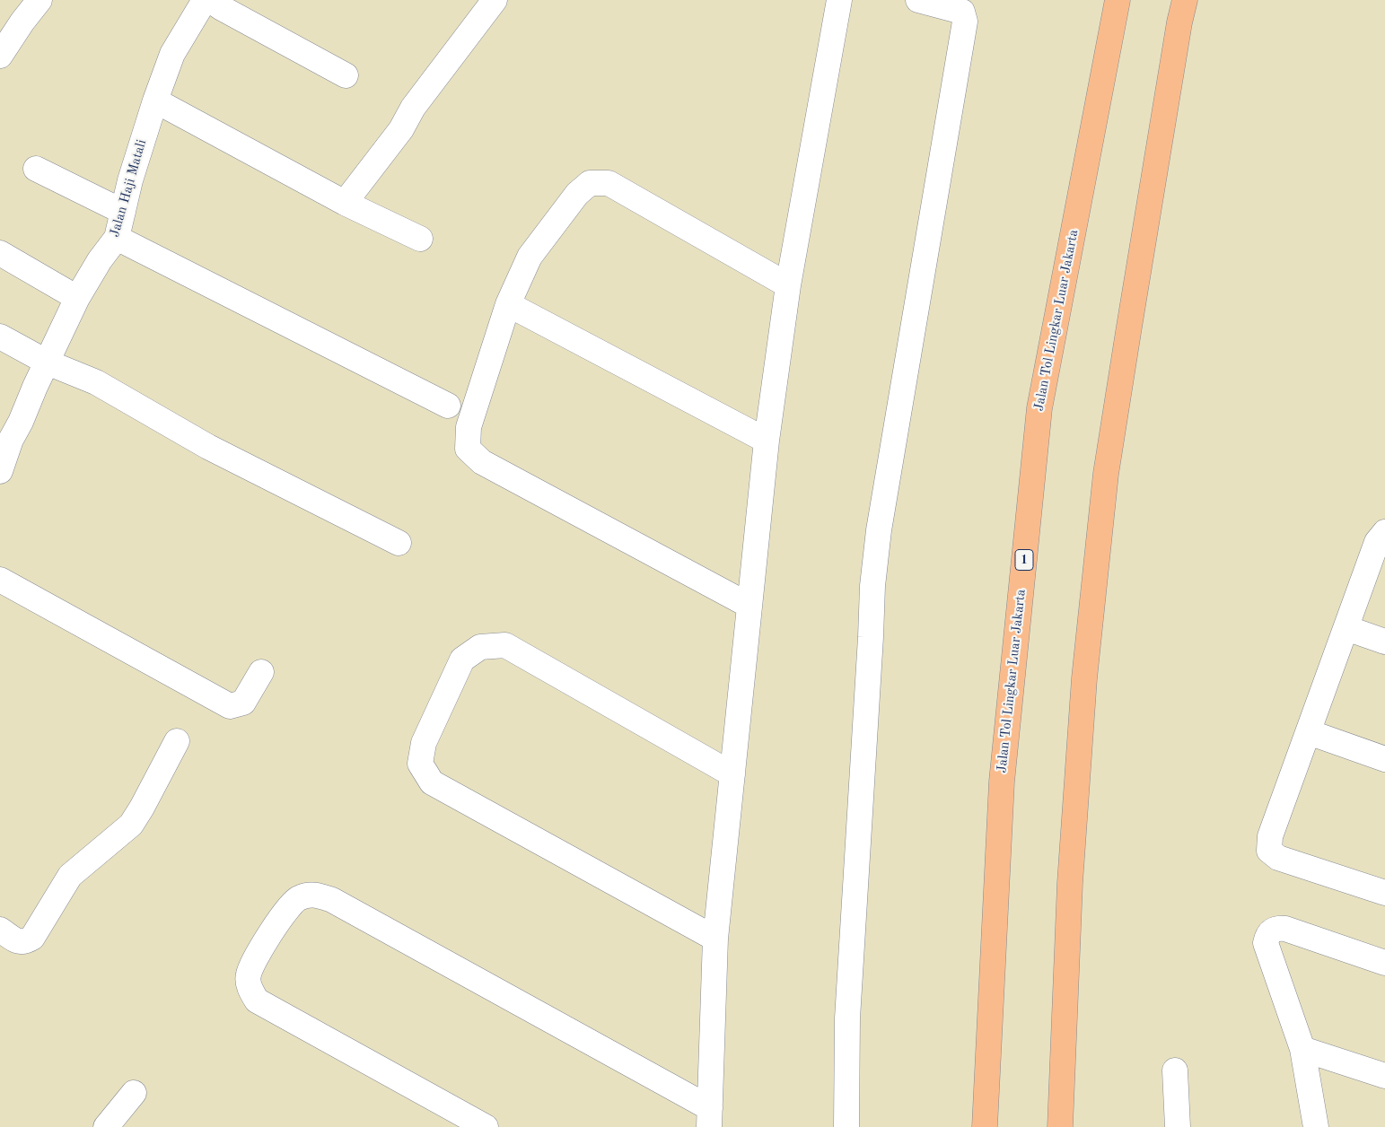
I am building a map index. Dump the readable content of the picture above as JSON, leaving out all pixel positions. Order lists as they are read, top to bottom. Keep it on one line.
{"streets":{"highway":["Jalan Tol Lingkar Luar Jakarta","1"],"street":["Jalan Haji Matali"]}}
